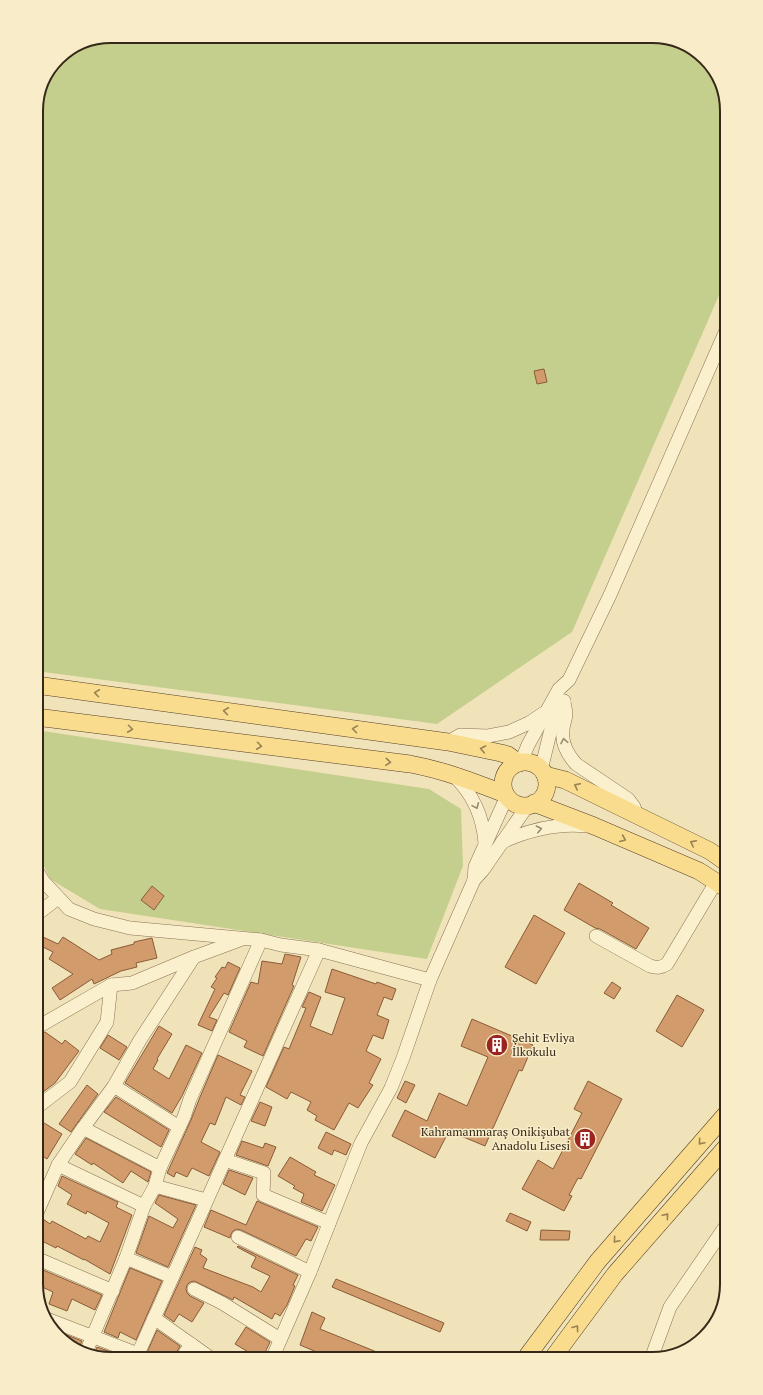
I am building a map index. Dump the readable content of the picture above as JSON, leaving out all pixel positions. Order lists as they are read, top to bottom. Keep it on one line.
{"places":{"building":["Şehit Evliya İlkokulu","Kahramanmaraş Onikişubat Anadolu Lisesi"]}}
